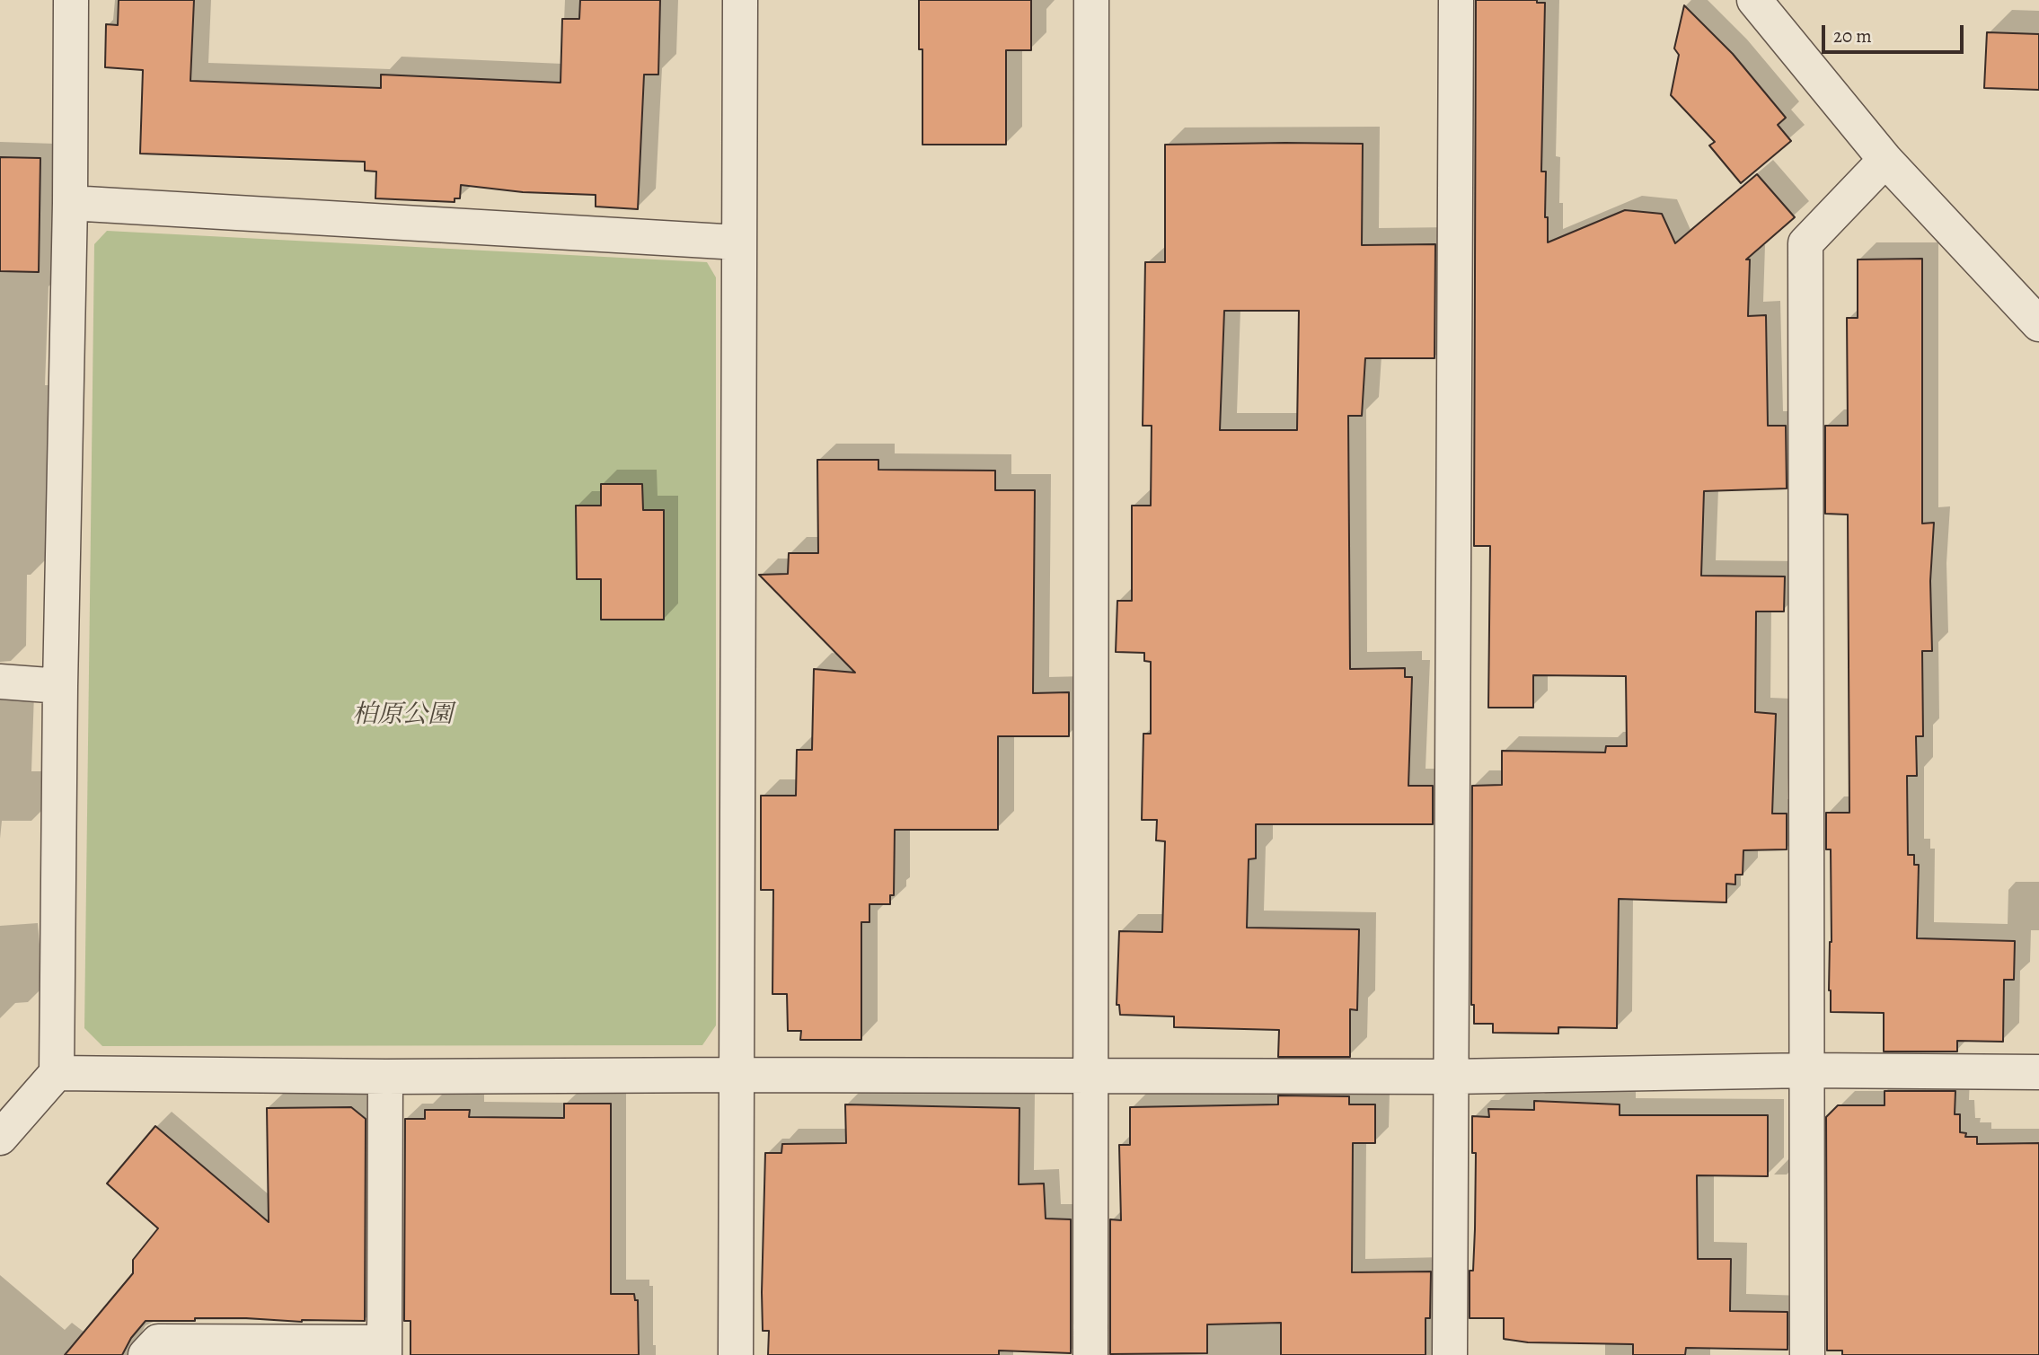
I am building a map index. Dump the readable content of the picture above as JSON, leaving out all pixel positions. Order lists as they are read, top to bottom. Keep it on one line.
{"parks":["柏原公園"],"scale_bar":"20 m"}
